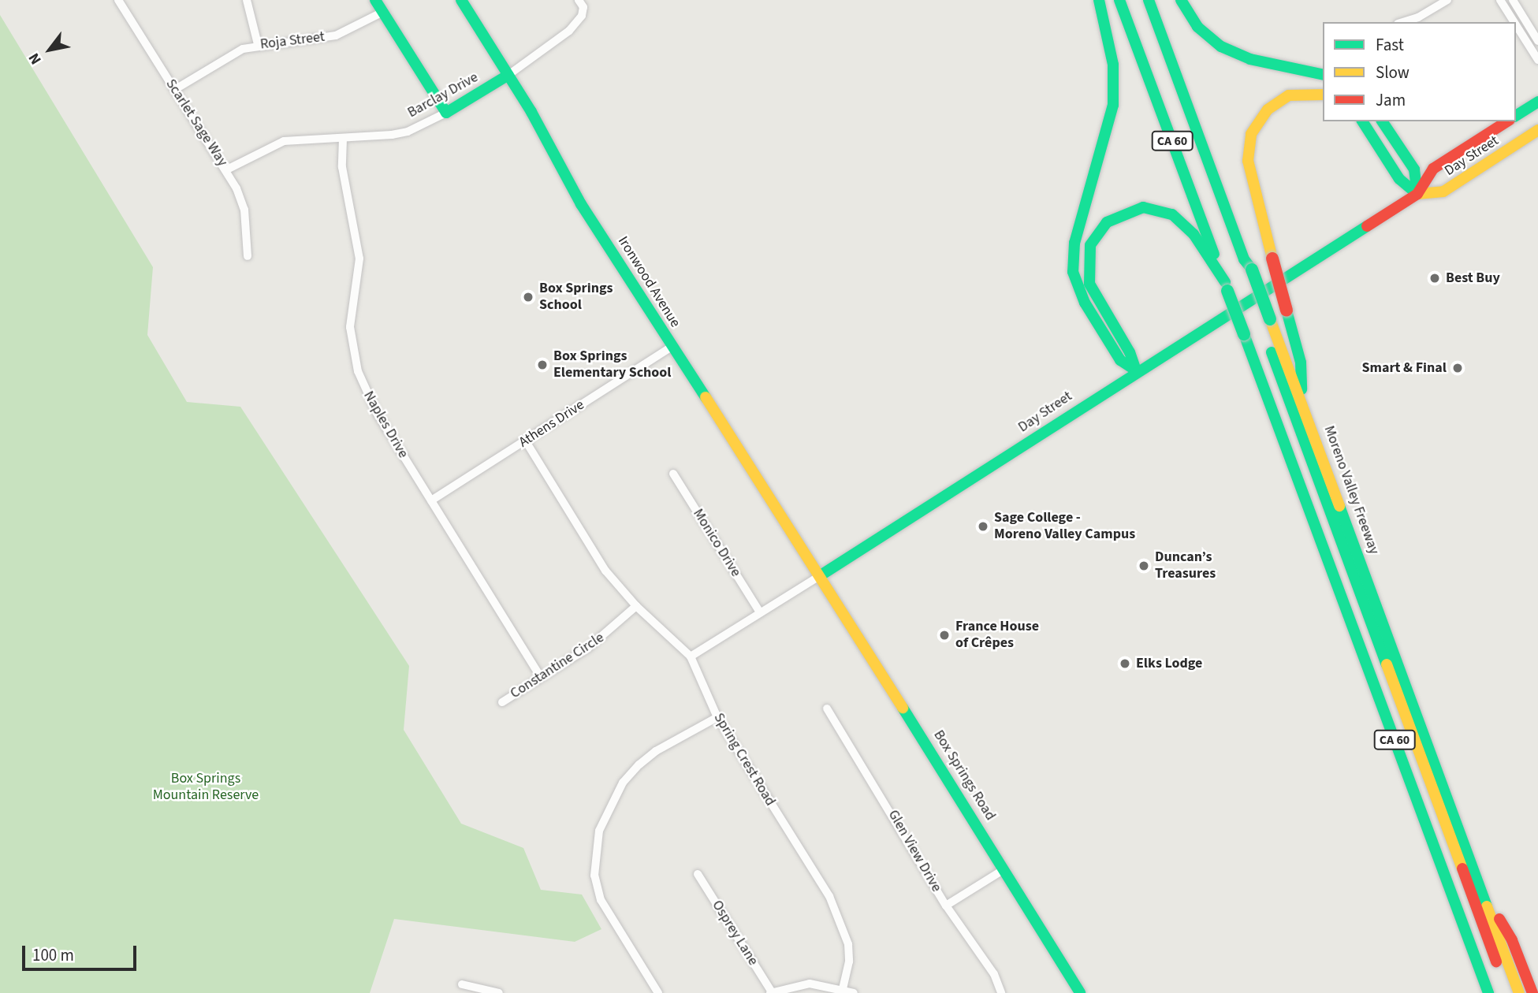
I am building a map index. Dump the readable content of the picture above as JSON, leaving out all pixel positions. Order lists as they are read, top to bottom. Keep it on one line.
{"streets":{"main road":["Barclay Drive","CA 60","Day Street","Ironwood Avenue","Moreno Valley Freeway","Box Springs Road"],"street":["Roja Street","Scarlet Sage Way","Athens Drive","Naples Drive","Monico Drive","Constantine Circle","Spring Crest Road","Glen View Drive","Osprey Lane"]},"crossings":[["Roja Street","Scarlet Sage Way"],["Barclay Drive","Scarlet Sage Way"],["Barclay Drive","Ironwood Avenue"],["Barclay Drive","Naples Drive"],["Day Street","Ironwood Avenue"],["Day Street","Monico Drive"],["Day Street","Spring Crest Road"],["Day Street","Box Springs Road"],["Ironwood Avenue","Athens Drive"],["Ironwood Avenue","Box Springs Road"],["Athens Drive","Naples Drive"],["Athens Drive","Spring Crest Road"],["Naples Drive","Constantine Circle"],["Constantine Circle","Spring Crest Road"]],"parks":["Box Springs Mountain Reserve"],"places":["Best Buy","Box Springs School","Box Springs Elementary School","Smart & Final","Sage College - Moreno Valley Campus","Duncan’s Treasures","France House of Crêpes","Elks Lodge"],"legend":["Fast","Slow","Jam"],"scale_bar":"100 m","north":"bottom left"}
